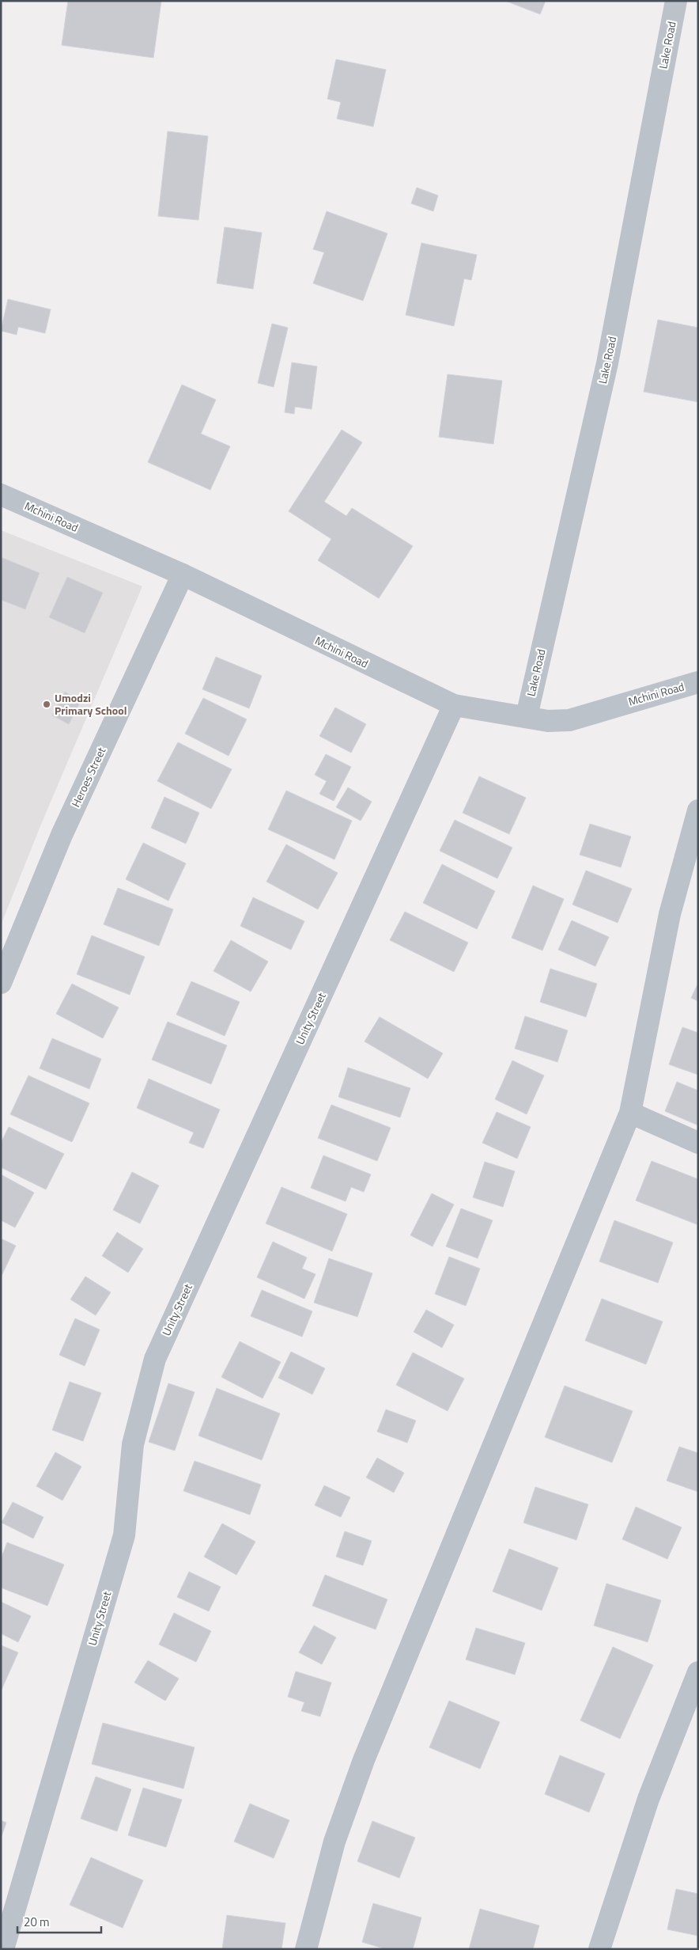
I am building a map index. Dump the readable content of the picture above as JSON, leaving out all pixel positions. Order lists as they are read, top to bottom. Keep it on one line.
{"streets":{"street":["Lake Road","Mchini Road","Heroes Street","Unity Street"]},"crossings":[["Lake Road","Mchini Road"],["Mchini Road","Heroes Street"],["Mchini Road","Unity Street"]],"places":["Umodzi Primary School"],"scale_bar":"20 m"}
